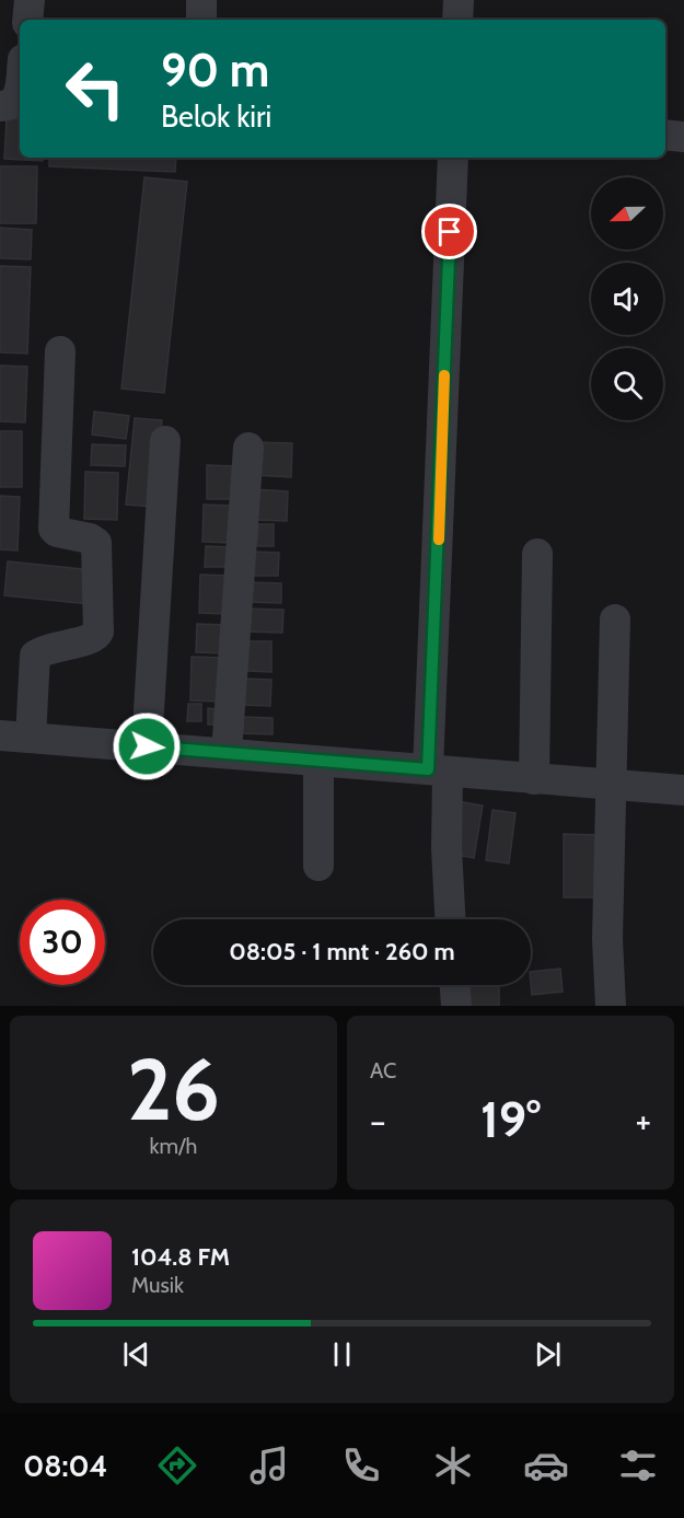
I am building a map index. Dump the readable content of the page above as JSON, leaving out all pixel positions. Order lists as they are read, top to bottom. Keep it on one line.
{"north":"left","page":{"turn":["90 m","Belok kiri"],"limit":"30","trip":"08:05 · 1 mnt · 260 m","tile":[["26","km/h"],"AC"],"heat":["−","19°","+"],"song":["104.8 FM","Musik"],"tabs":"08:04"}}
